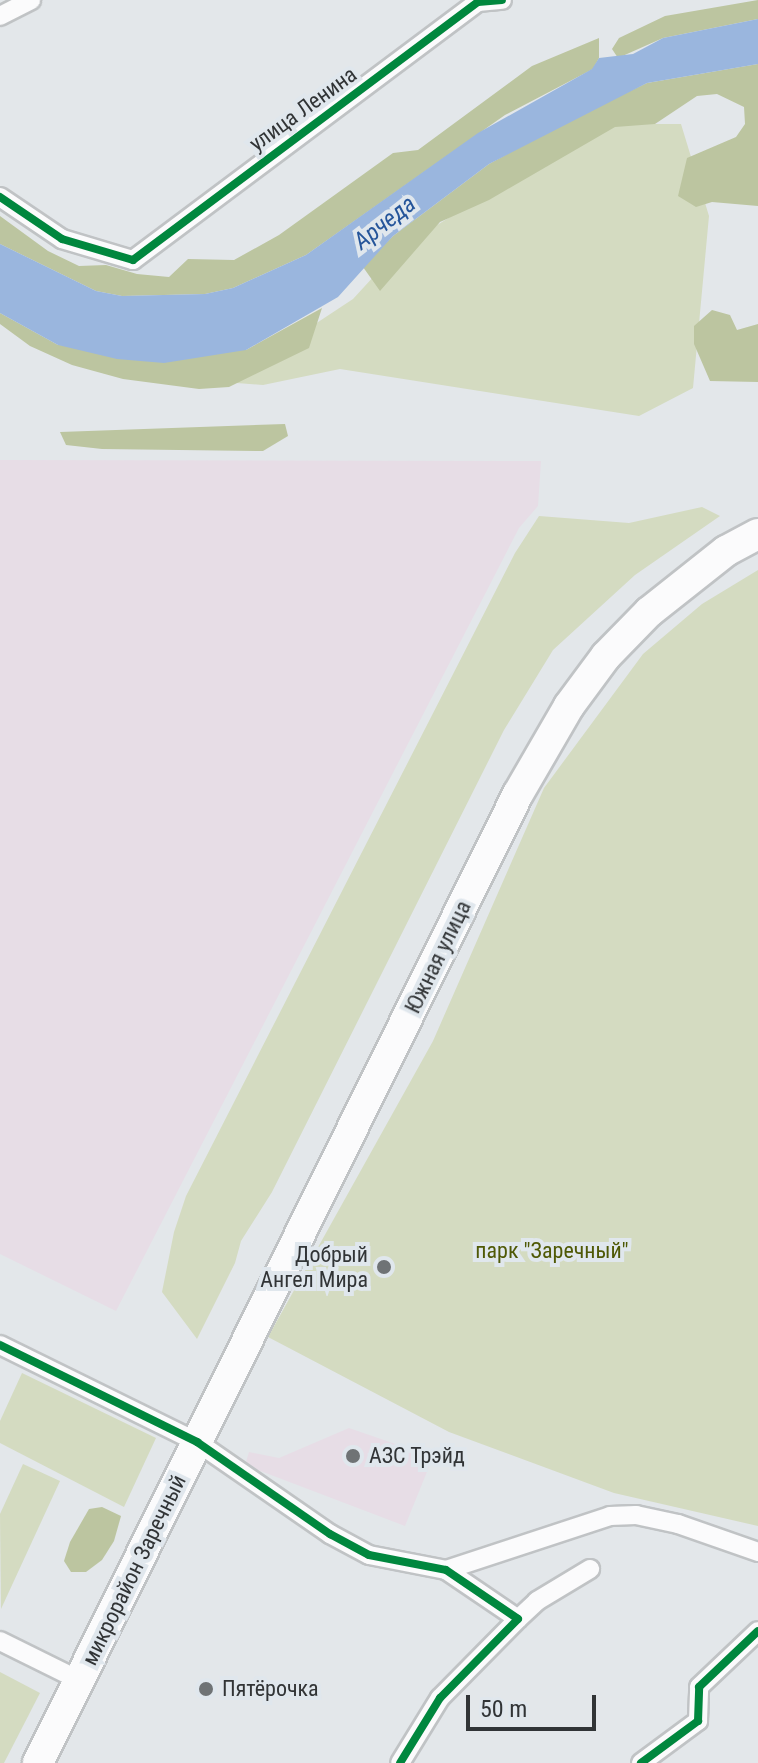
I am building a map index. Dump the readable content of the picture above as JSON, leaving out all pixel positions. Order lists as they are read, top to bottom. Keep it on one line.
{"streets":{"main road":["Южная улица","микрорайон Заречный"],"street":["улица Ленина"]},"crossings":[["Южная улица","микрорайон Заречный"]],"water":["Арчеда"],"parks":["парк \"Заречный\""],"places":["Добрый Ангел Мира","АЗС Трэйд","Пятёрочка"],"scale_bar":"50 m"}
